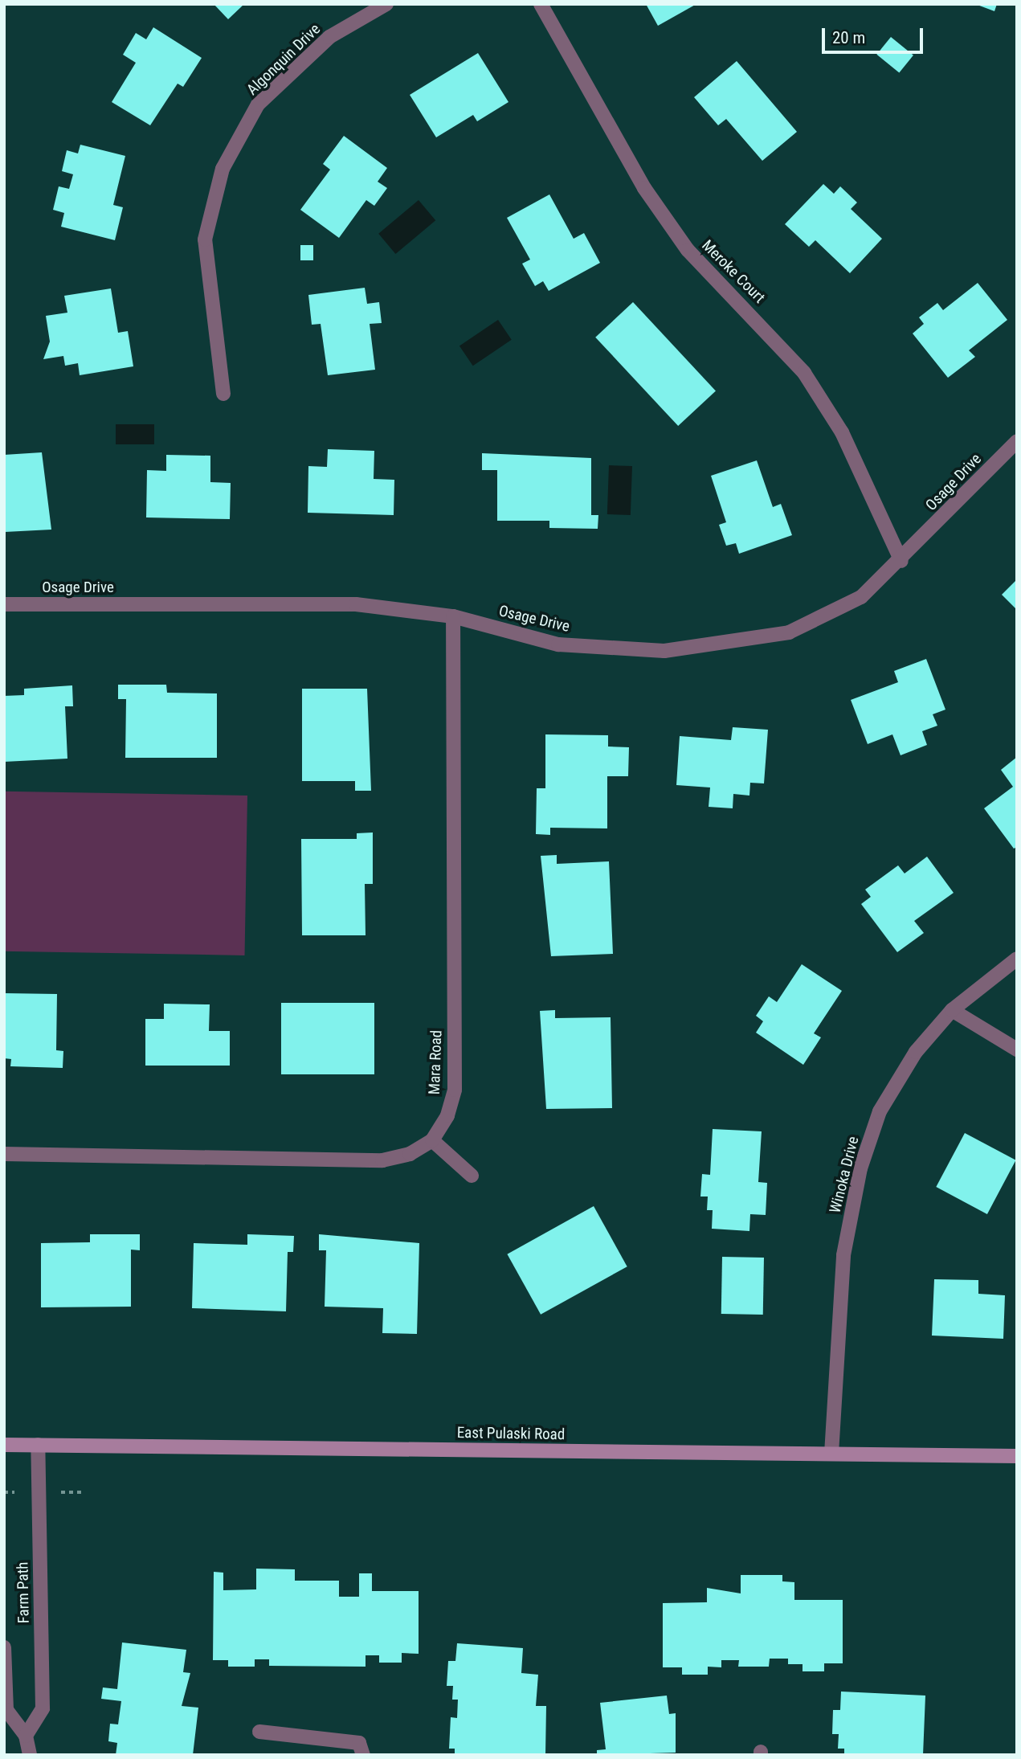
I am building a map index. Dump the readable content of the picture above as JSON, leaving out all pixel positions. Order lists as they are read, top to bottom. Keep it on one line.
{"streets":{"main road":["East Pulaski Road"],"street":["Algonquin Drive","Meroke Court","Osage Drive","Mara Road","Winoka Drive","Farm Path"]},"crossings":[["Meroke Court","Osage Drive"],["Osage Drive","Mara Road"],["Winoka Drive","East Pulaski Road"],["East Pulaski Road","Farm Path"]],"scale_bar":"20 m"}
